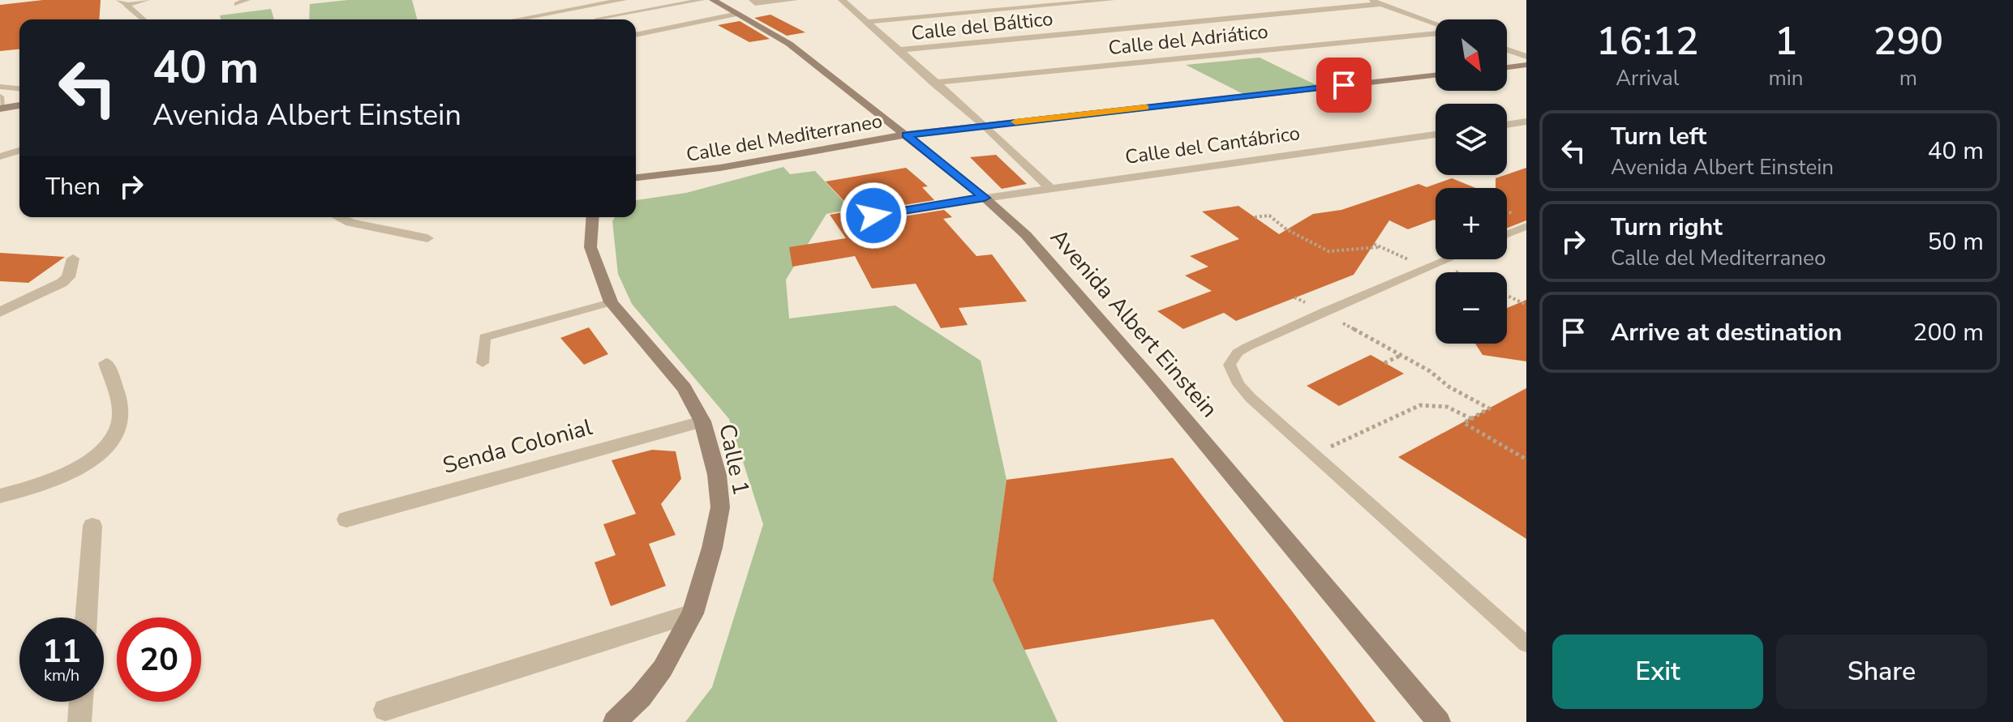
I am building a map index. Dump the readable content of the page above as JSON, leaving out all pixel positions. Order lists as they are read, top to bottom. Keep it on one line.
{"streets":{"street":["Calle del Báltico","Calle del Adriático","Calle del Mediterraneo","Calle del Cantábrico","Avenida Albert Einstein","Senda Colonial","Calle 1"]},"crossings":[["Calle del Mediterraneo","Avenida Albert Einstein"],["Calle del Cantábrico","Avenida Albert Einstein"],["Senda Colonial","Calle 1"]],"north":"bottom right","page":{"eta":["16:12","Arrival","1","min","290","m"],"map_buttons":["+","−"],"turn":["40 m","Avenida Albert Einstein"],"list":[{"name":"Turn left","note":"Avenida Albert Einstein","value":"40 m"},{"name":"Turn right","note":"Calle del Mediterraneo","value":"50 m"},{"name":"Arrive at destination","value":"200 m"}],"then":"Then","speed":"11 km/h","limit":"20","buttons":["Exit","Share"]}}
